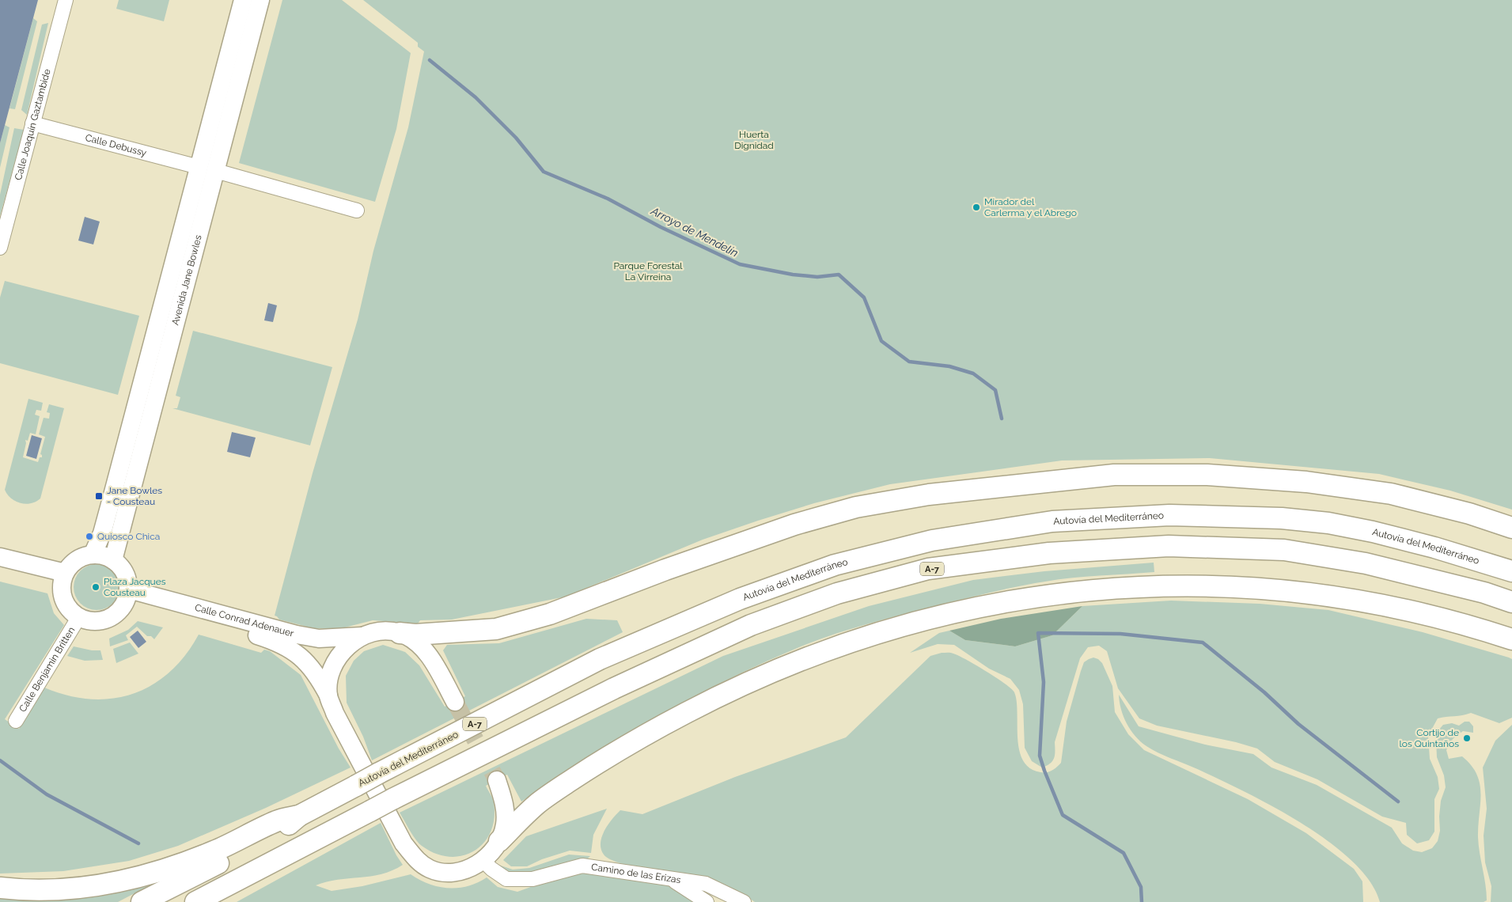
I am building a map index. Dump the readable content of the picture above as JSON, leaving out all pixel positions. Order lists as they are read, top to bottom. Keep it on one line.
{"streets":{"highway":["Autovía del Mediterráneo","A-7"],"main road":["Avenida Jane Bowles","Calle Conrad Adenauer"],"street":["Calle Joaquín Gaztambide","Calle Debussy","Calle Benjamin Britten","Camino de las Erizas"]},"crossings":[["Calle Joaquín Gaztambide","Calle Debussy"],["Calle Debussy","Avenida Jane Bowles"],["Avenida Jane Bowles","Calle Conrad Adenauer"],["Avenida Jane Bowles","Calle Benjamin Britten"],["Calle Conrad Adenauer","Calle Benjamin Britten"],["Calle Conrad Adenauer","Camino de las Erizas"]],"water":["Arroyo de Mendelín"],"parks":["Huerta Dignidad","Parque Forestal La Virreina"],"places":{"other":["Mirador del Carlerma y el Abrego","Quiosco Chica","Plaza Jacques Cousteau","Cortijo de los Quintaños"],"transit":["Jane Bowles - Cousteau"]}}
